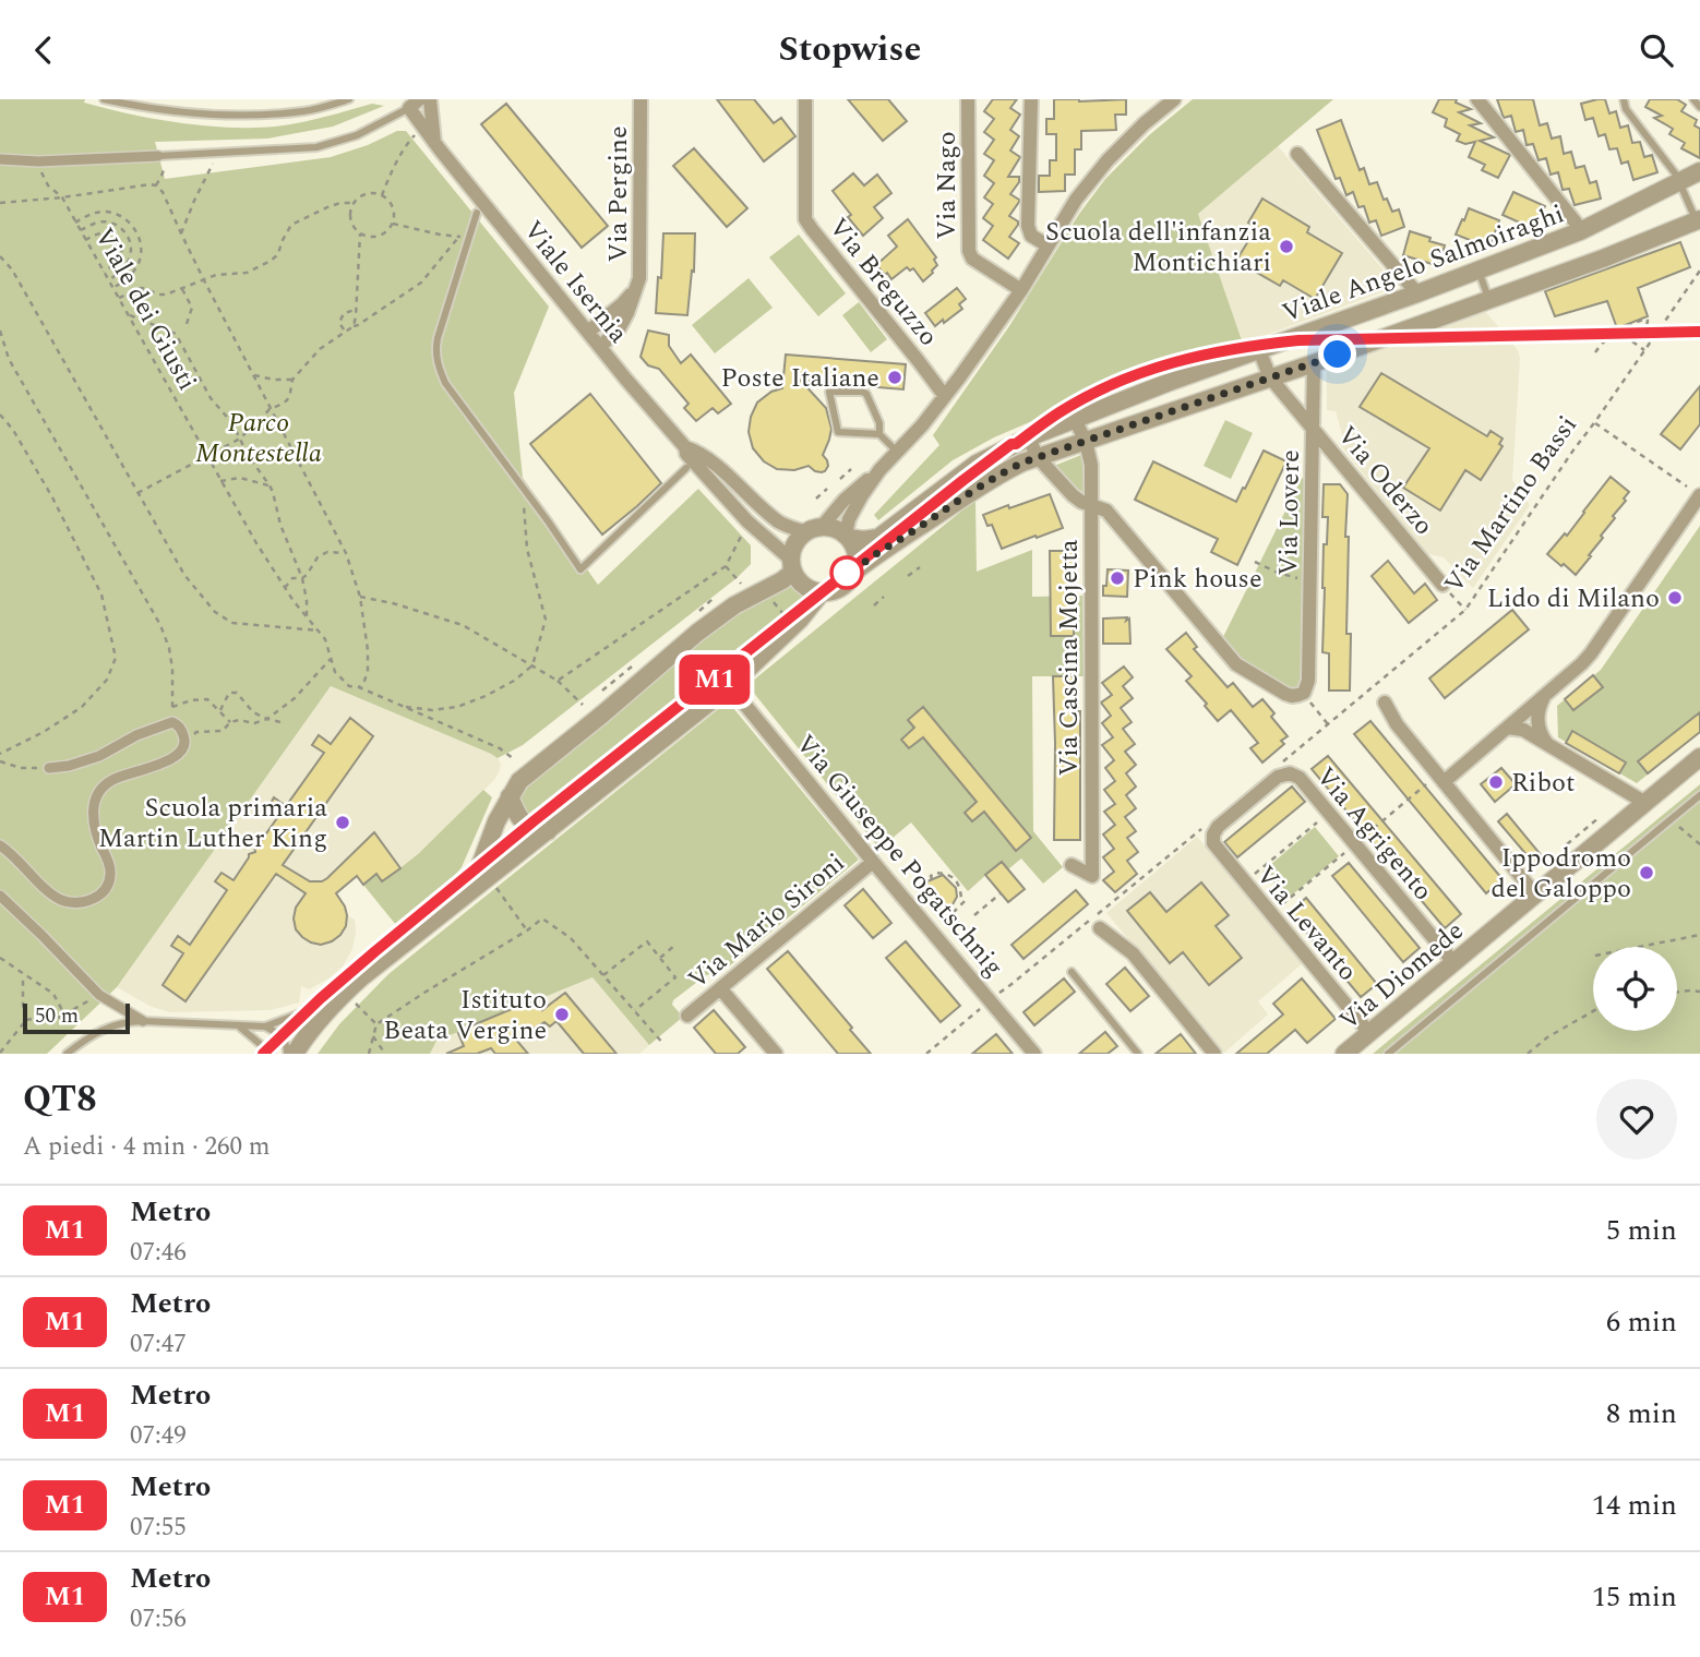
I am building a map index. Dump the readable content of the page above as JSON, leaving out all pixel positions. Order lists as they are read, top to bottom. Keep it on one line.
{"streets":{"street":["Via Nago","Via Pergine","Viale Angelo Salmoiraghi","Viale Isernia","Via Breguzzo","Via Oderzo","Via Lovere","Via Cascina Mojetta","Via Agrigento","Via Giuseppe Pogatschnig","Via Mario Sironi","Via Levanto","Via Diomede"],"path":["Viale dei Giusti","Via Martino Bassi"]},"crossings":[["Via Pergine","Viale Isernia"],["Viale Angelo Salmoiraghi","Viale Isernia"],["Viale Angelo Salmoiraghi","Via Lovere"],["Viale Angelo Salmoiraghi","Via Cascina Mojetta"],["Via Oderzo","Via Lovere"],["Via Martino Bassi","Via Agrigento"],["Via Martino Bassi","Via Levanto"],["Via Agrigento","Via Levanto"],["Via Agrigento","Via Diomede"],["Via Giuseppe Pogatschnig","Via Mario Sironi"],["Via Levanto","Via Diomede"]],"parks":["Parco Montestella"],"places":["Scuola dell'infanzia Montichiari","Poste Italiane","Pink house","Lido di Milano","Ribot","Scuola primaria Martin Luther King","Ippodromo del Galoppo","Istituto Beata Vergine"],"lines":["metro line M1"],"scale_bar":"50 m","page":{"header":"Stopwise","on_map":"M1","scale":"50 m","heading":["QT8","A piedi · 4 min · 260 m"],"list":[{"mark":"M1","name":"Metro","note":"07:46","value":"5 min"},{"mark":"M1","name":"Metro","note":"07:47","value":"6 min"},{"mark":"M1","name":"Metro","note":"07:49","value":"8 min"},{"mark":"M1","name":"Metro","note":"07:55","value":"14 min"},{"mark":"M1","name":"Metro","note":"07:56","value":"15 min"}]}}
